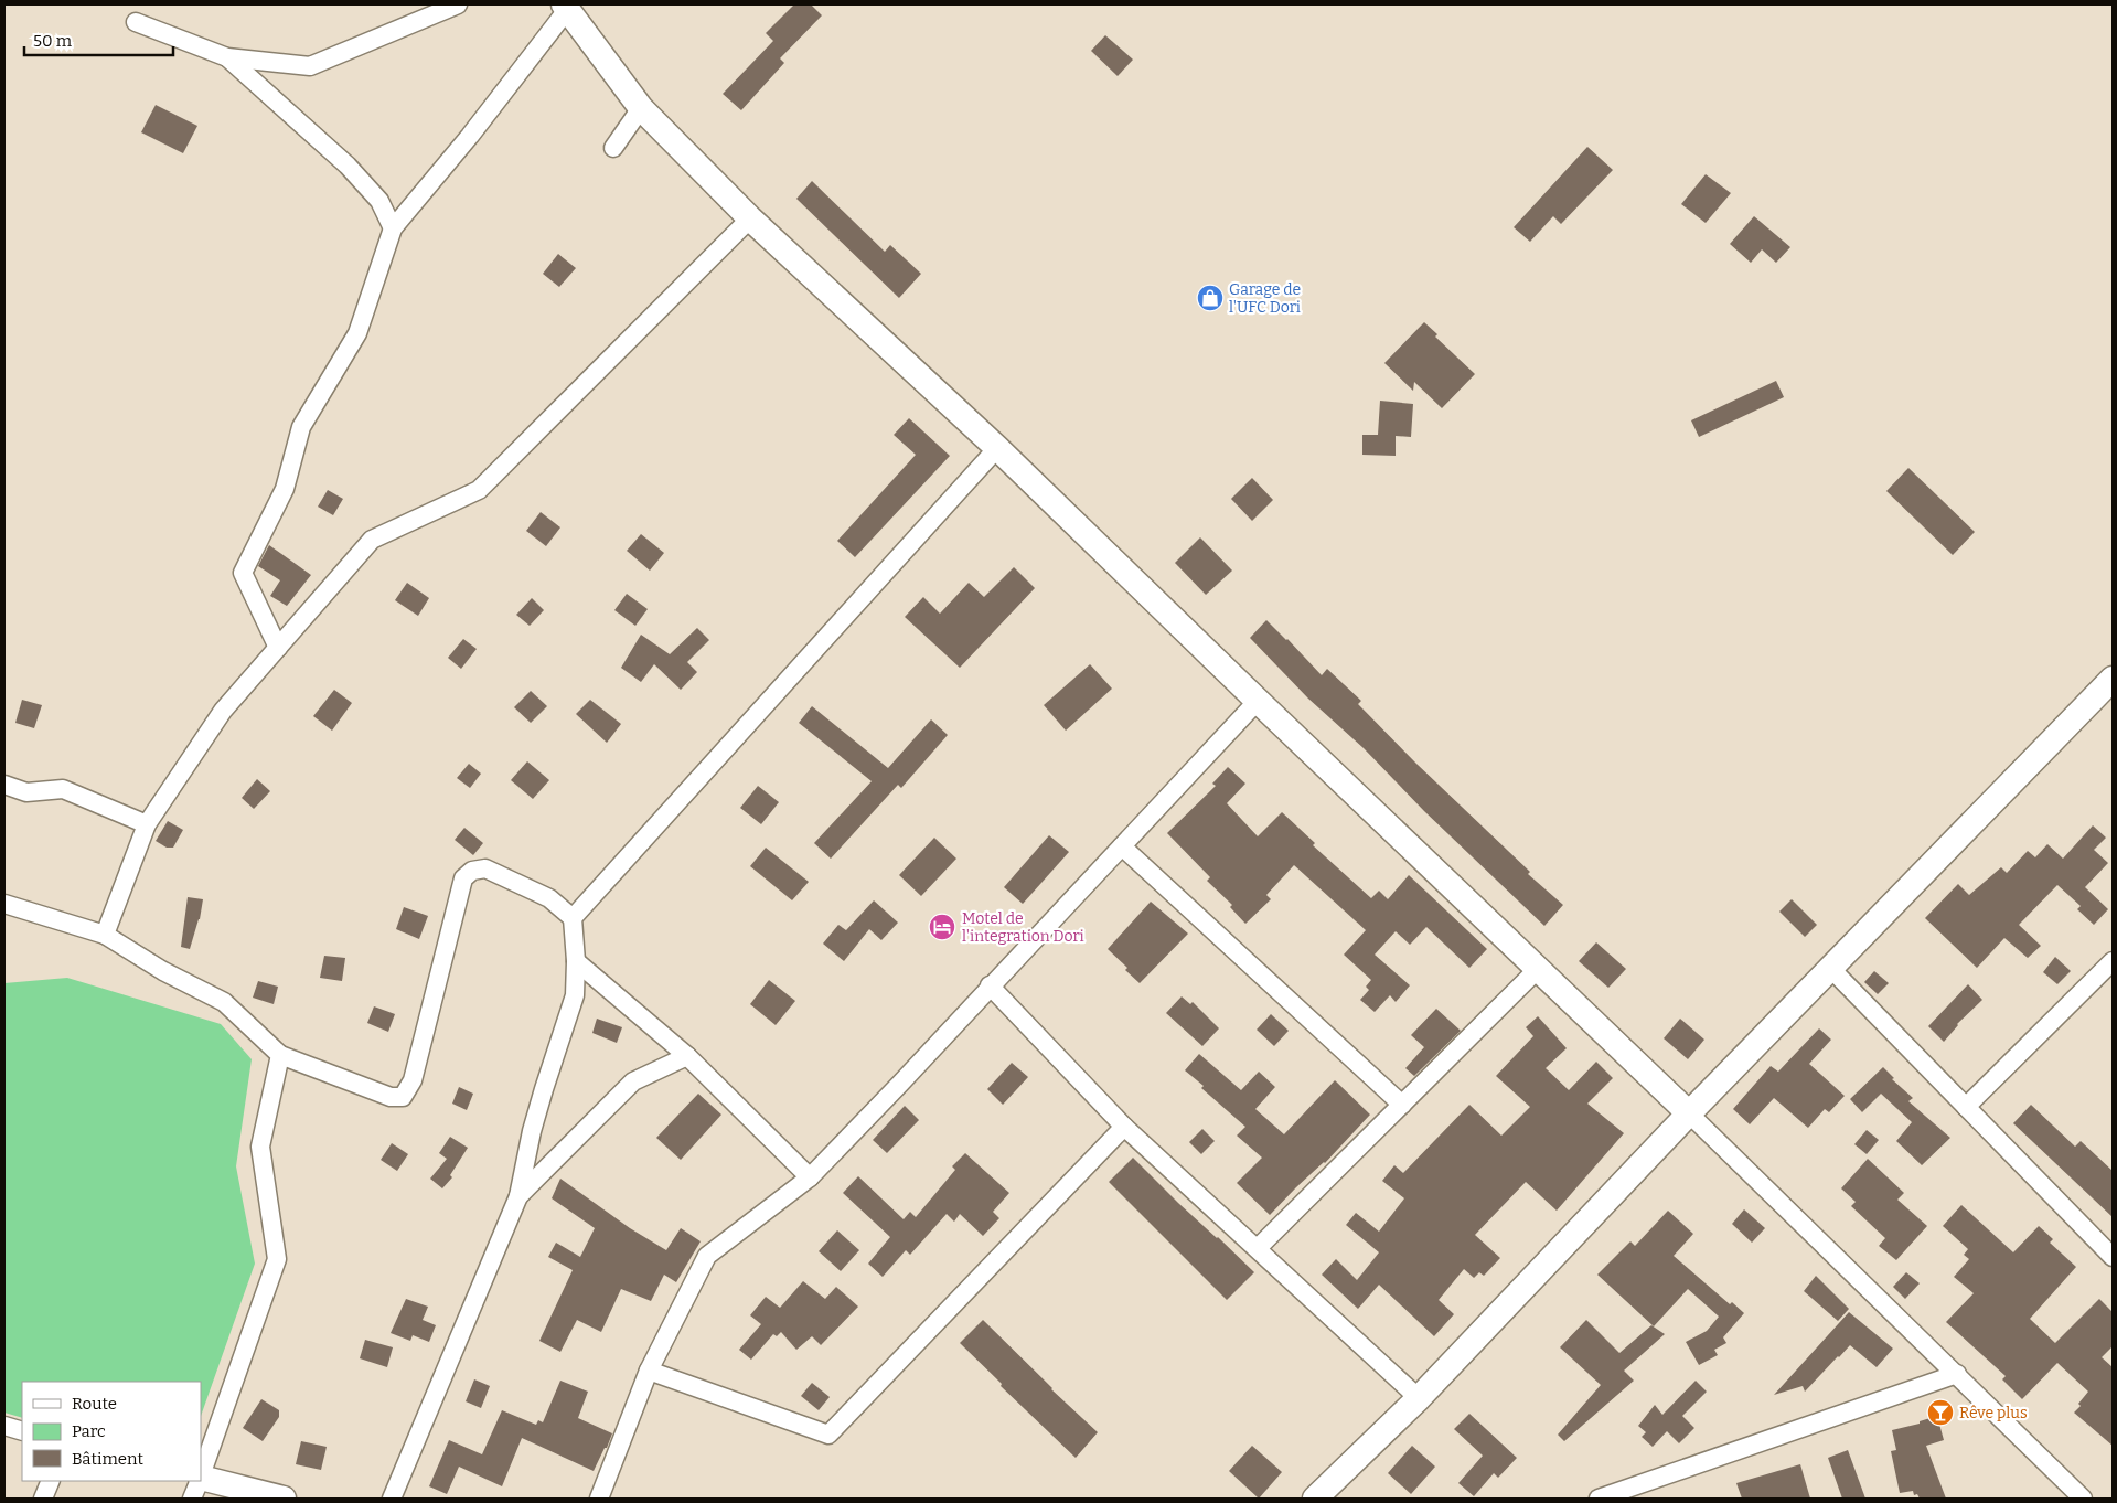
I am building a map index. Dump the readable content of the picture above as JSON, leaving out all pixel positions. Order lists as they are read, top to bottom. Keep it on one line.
{"places":{"shop":["Garage de l'UFC Dori"],"hotel":["Motel de l'integration Dori"],"bar":["Rêve plus"]},"legend":["Route","Parc","Bâtiment"],"scale_bar":"50 m"}
